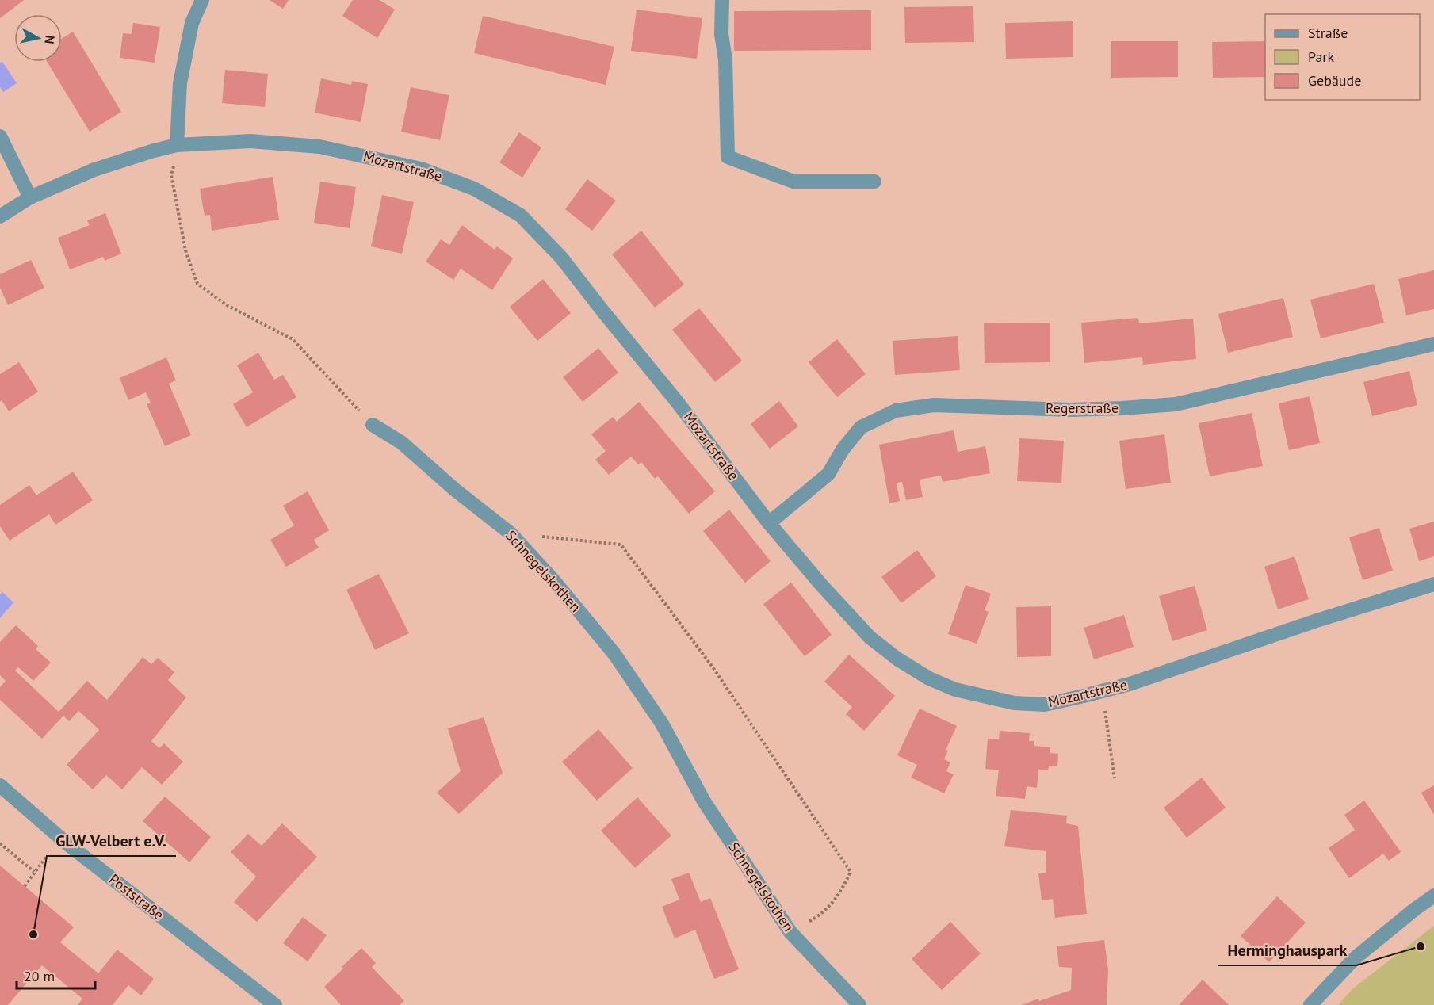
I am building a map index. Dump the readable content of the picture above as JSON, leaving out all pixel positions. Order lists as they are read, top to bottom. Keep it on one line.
{"streets":{"street":["Mozartstraße","Regerstraße","Schnegelskothen","Poststraße"]},"crossings":[["Mozartstraße","Regerstraße"]],"places":["GLW-Velbert e.V.","Herminghauspark"],"legend":["Straße","Park","Gebäude"],"scale_bar":"20 m","north":"right"}
